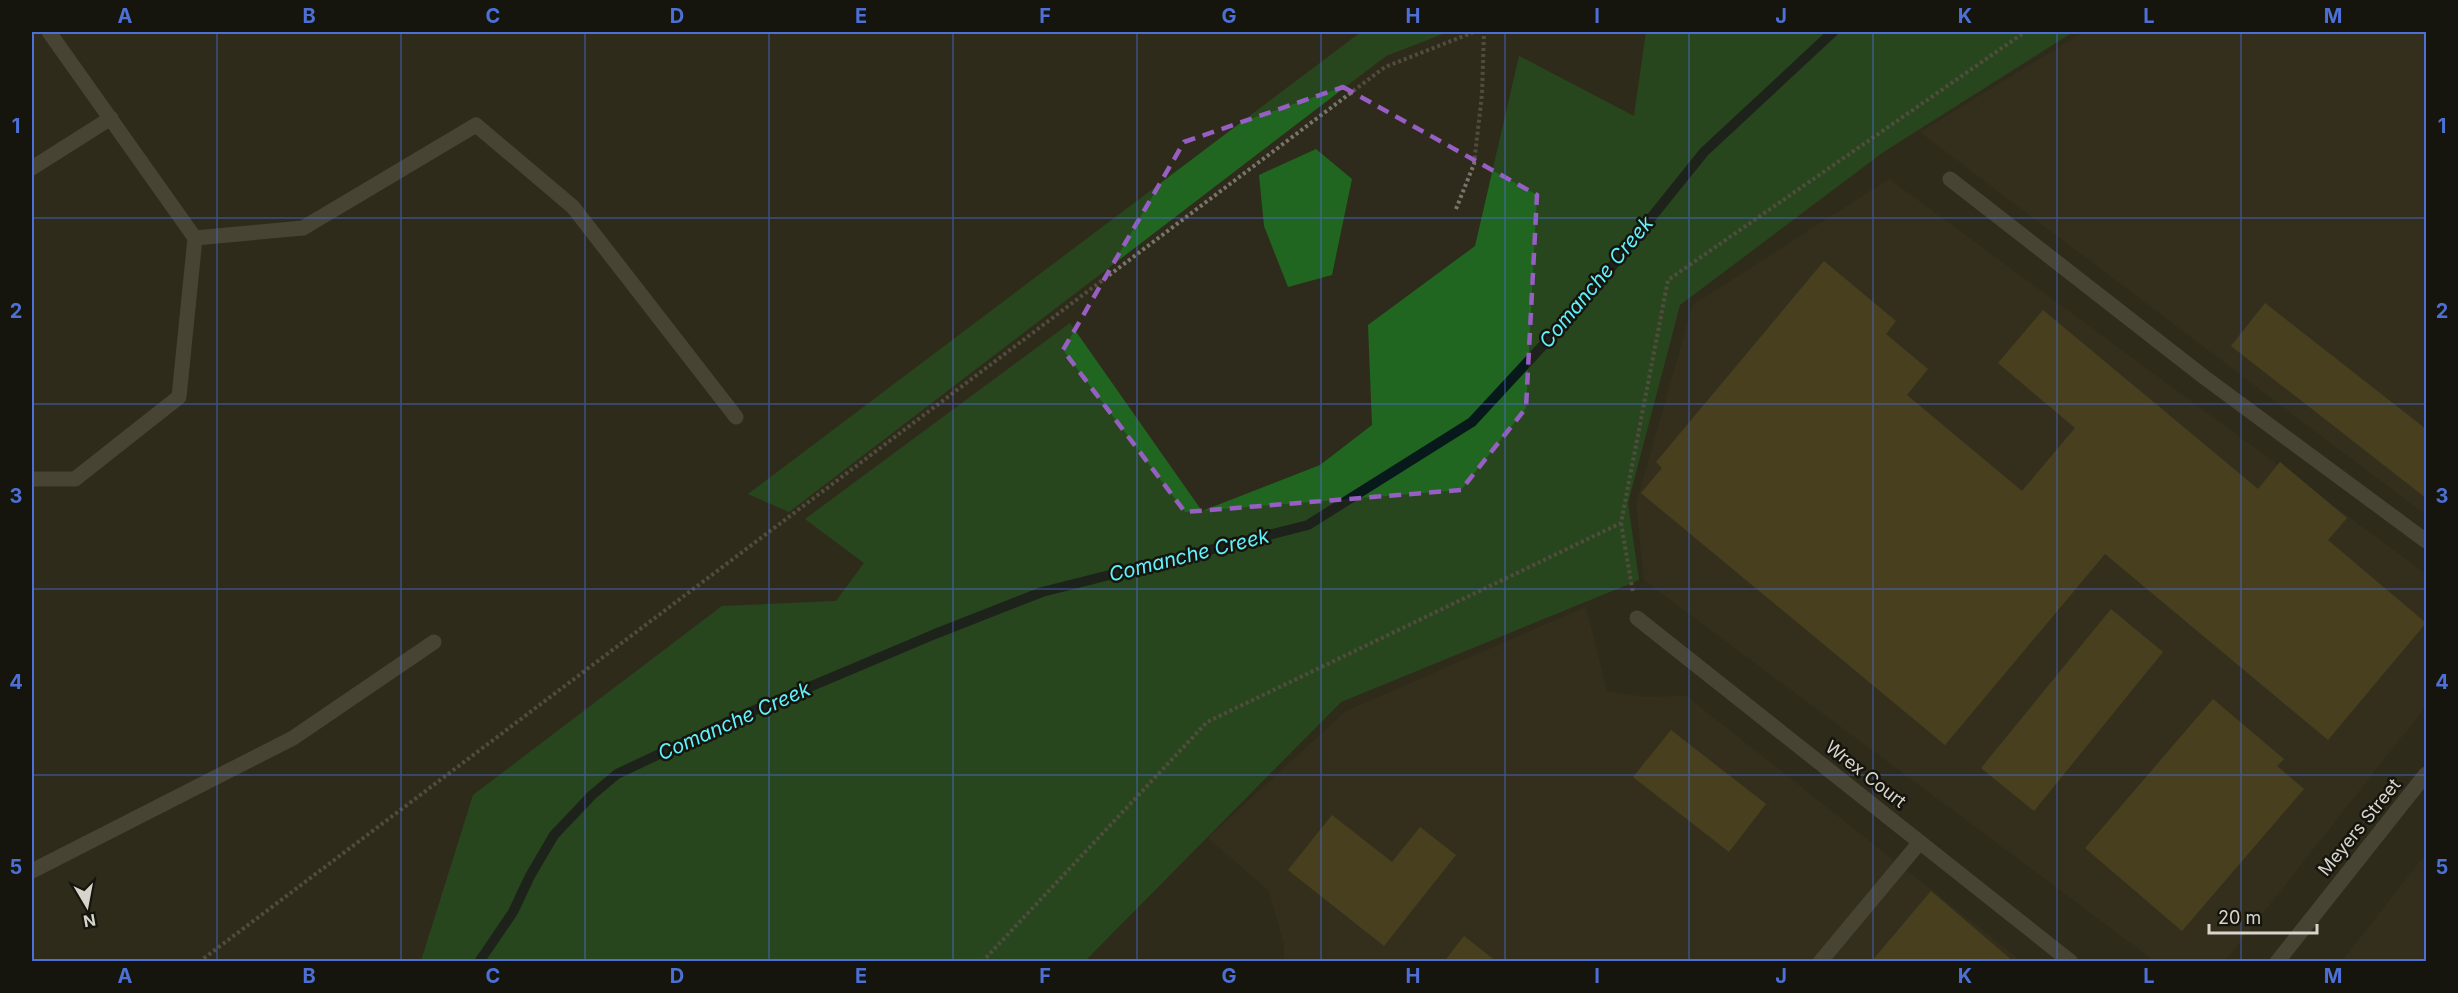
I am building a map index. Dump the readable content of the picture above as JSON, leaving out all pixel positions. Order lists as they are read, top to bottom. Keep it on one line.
{"streets":{"street":["Wrex Court","Meyers Street"]},"water":["Comanche Creek"],"scale_bar":"20 m","north":"bottom","grid":{"columns":["A","B","C","D","E","F","G","H","I","J","K","L","M"],"rows":["1","2","3","4","5"]}}
